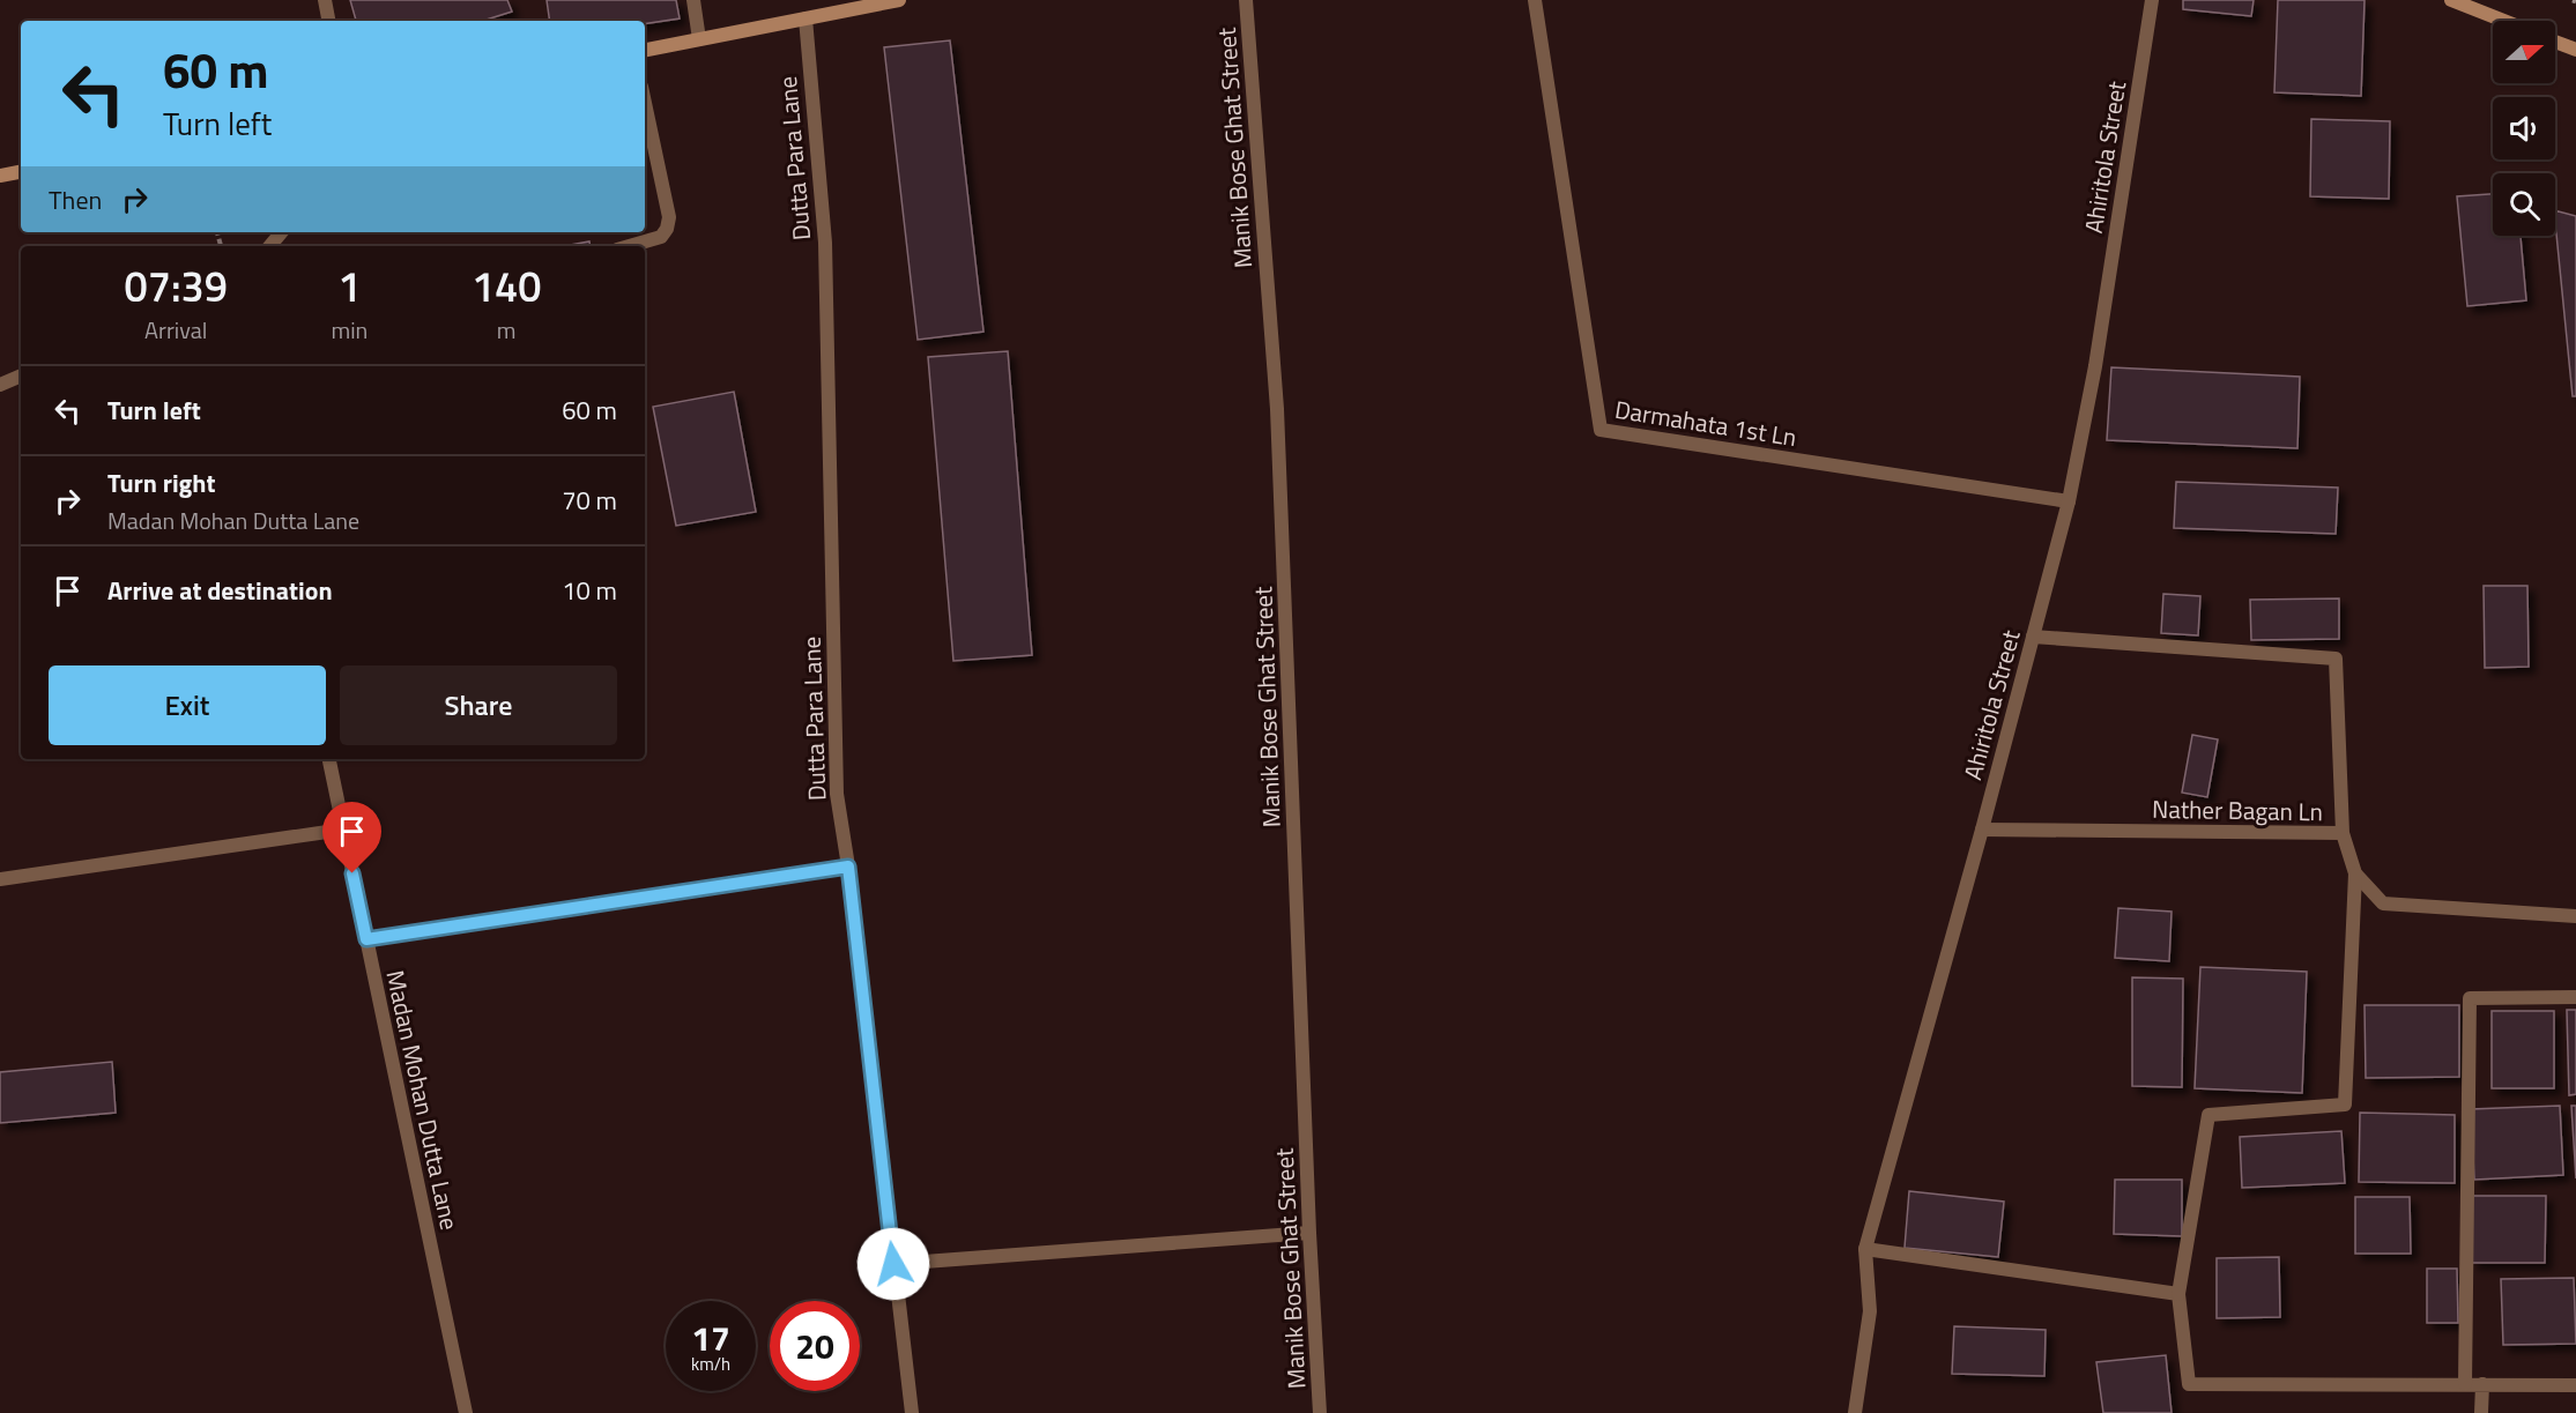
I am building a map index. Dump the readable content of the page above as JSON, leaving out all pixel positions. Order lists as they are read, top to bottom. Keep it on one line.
{"streets":{"street":["Manik Bose Ghat Street","Ahiritola Street","Dutta Para Lane","Darmahata 1st Ln","Nather Bagan Ln","Madan Mohan Dutta Lane"]},"crossings":[["Ahiritola Street","Darmahata 1st Ln"],["Ahiritola Street","Nather Bagan Ln"]],"north":"right","page":{"turn":["60 m","Turn left"],"then":"Then","eta":["07:39","Arrival","1","min","140","m"],"list":[{"name":"Turn left","value":"60 m"},{"name":"Turn right","note":"Madan Mohan Dutta Lane","value":"70 m"},{"name":"Arrive at destination","value":"10 m"}],"buttons":["Exit","Share"],"speed":"17 km/h","limit":"20"}}
